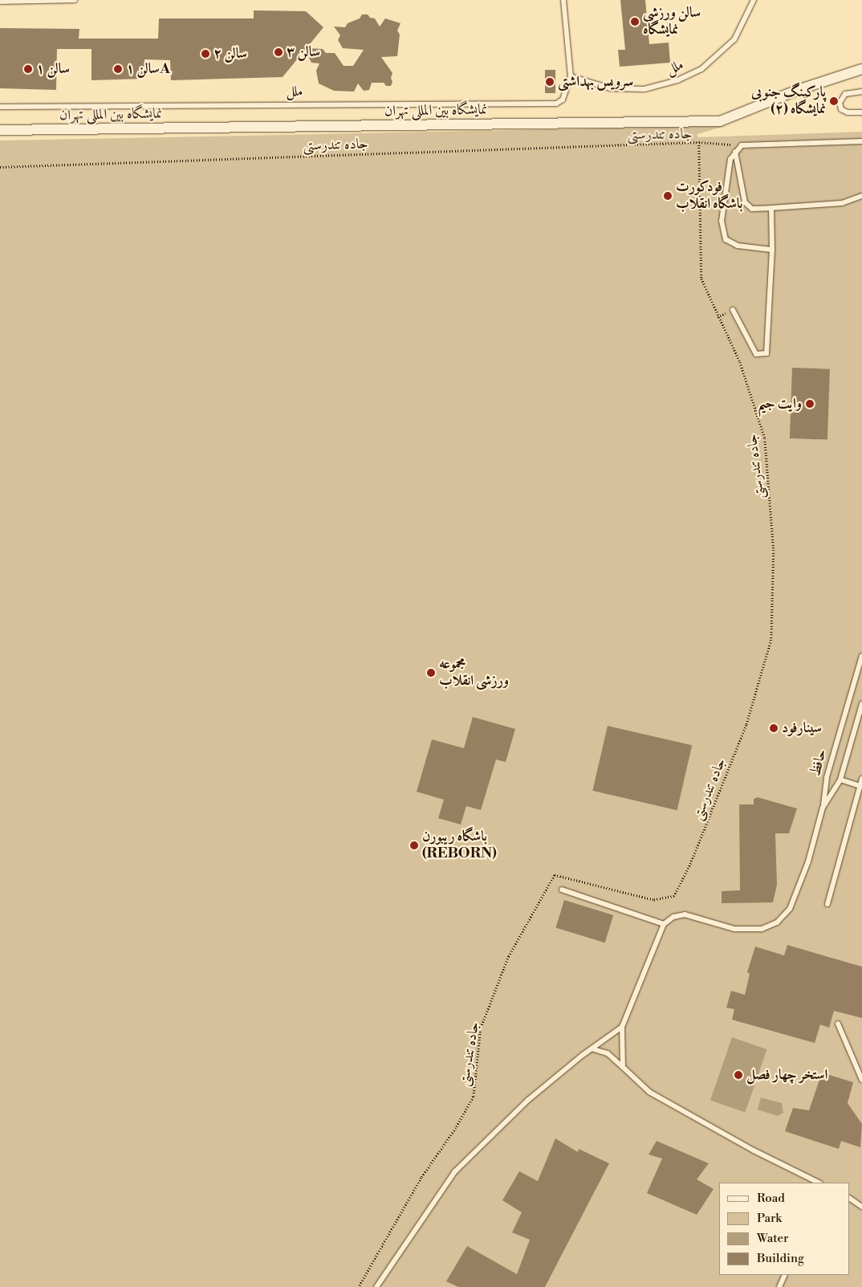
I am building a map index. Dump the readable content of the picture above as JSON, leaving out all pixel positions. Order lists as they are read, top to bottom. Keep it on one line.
{"streets":{"street":["نمایشگاه بین المللی تهران"],"lane":["ملل","حافظ"],"path":["جاده تندرستی"]},"places":["سالن ورزشی نمایشگاه","سالن ۳","سالن ۲","سالن ۱","سالن ۱A","سرویس بهداشتی","پارکینگ جنوبی نمایشگاه (۲)","فودکورت باشگاه انقلاب","وایت جیم","مجموعه ورزشی انقلاب","سینارفود","باشگاه ریبورن (REBORN)","استخر چهار فصل"],"legend":["Road","Park","Water","Building"]}
